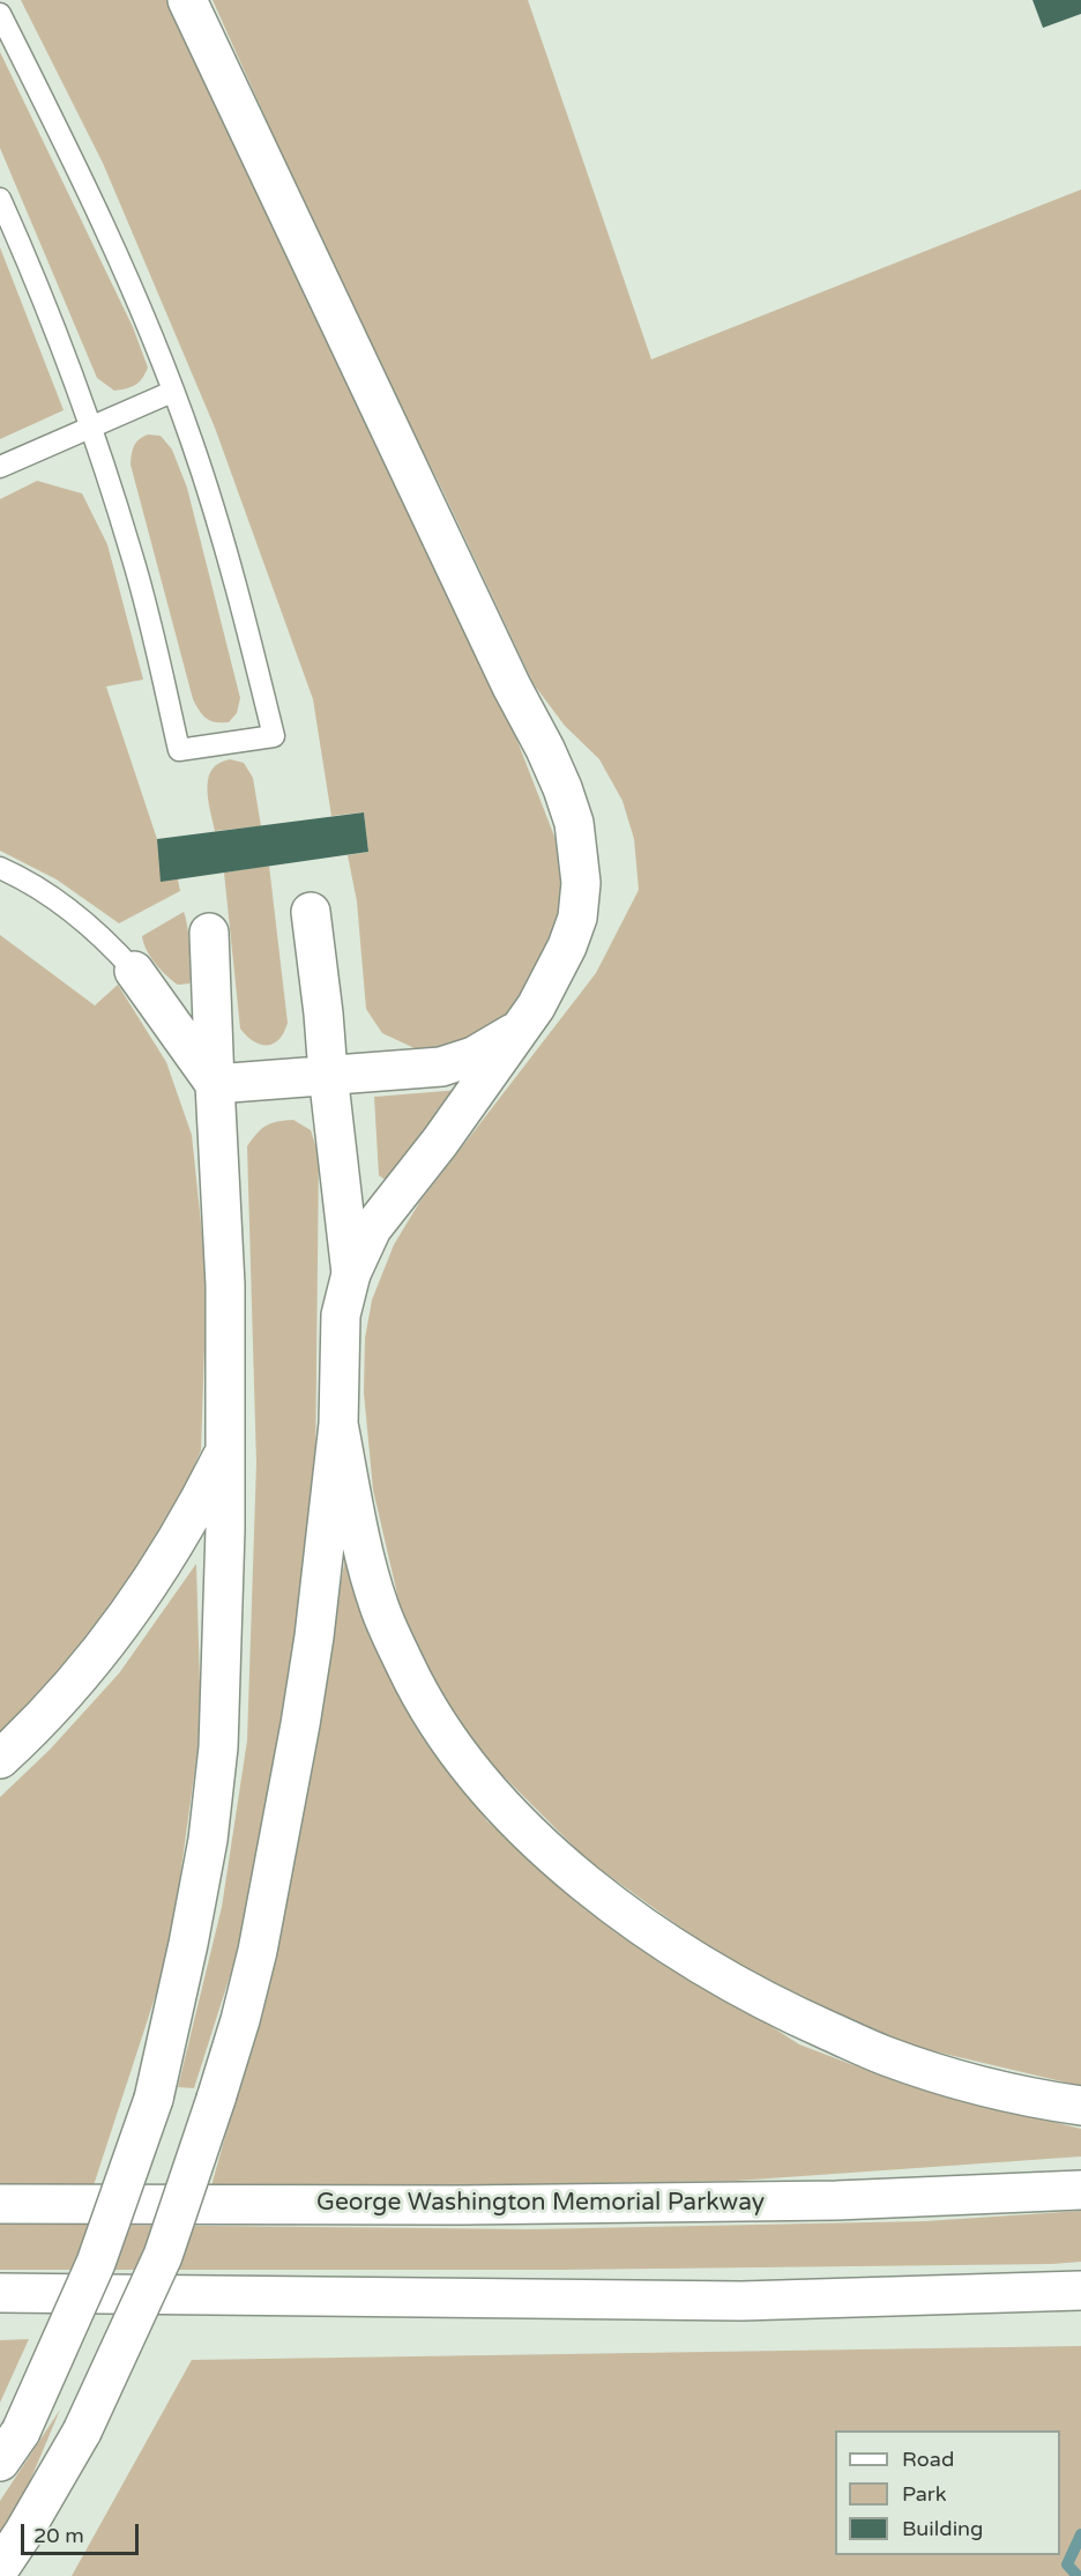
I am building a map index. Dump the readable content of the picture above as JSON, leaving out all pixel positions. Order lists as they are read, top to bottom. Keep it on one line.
{"streets":{"main road":["George Washington Memorial Parkway"]},"legend":["Road","Park","Building"],"scale_bar":"20 m"}
